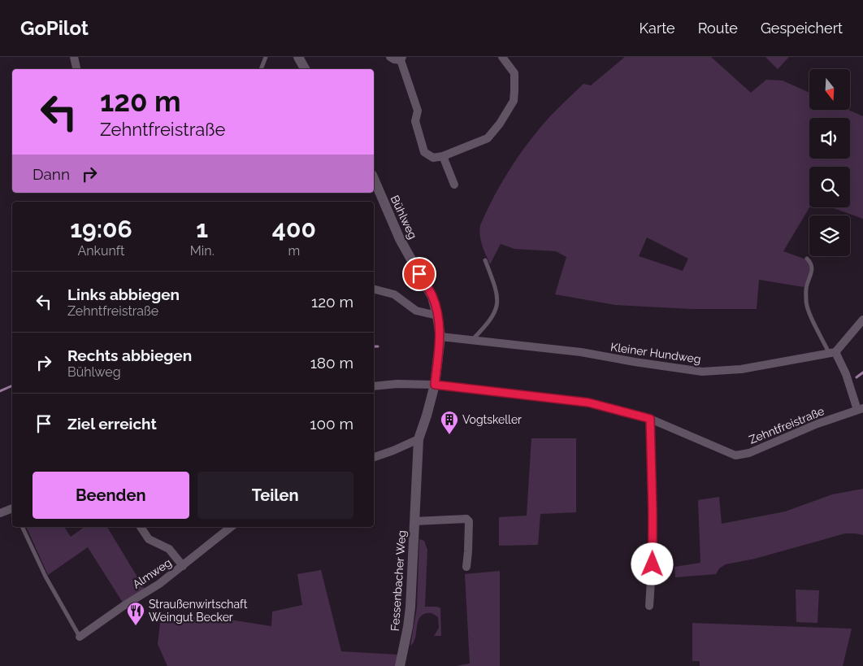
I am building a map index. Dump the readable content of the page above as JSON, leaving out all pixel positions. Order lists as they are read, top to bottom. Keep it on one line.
{"streets":{"street":["Bühlweg","Kleiner Hundweg","Zehntfreistraße","Almweg","Fessenbacher Weg"]},"crossings":[["Bühlweg","Kleiner Hundweg"],["Bühlweg","Zehntfreistraße"],["Bühlweg","Fessenbacher Weg"],["Zehntfreistraße","Fessenbacher Weg"]],"places":{"building":["Vogtskeller"],"restaurant":["Straußenwirtschaft Weingut Becker"]},"north":"bottom","page":{"header":"GoPilot","nav":["Karte","Route","Gespeichert"],"turn":["120 m","Zehntfreistraße"],"then":"Dann","eta":["19:06","Ankunft","1","Min.","400","m"],"list":[{"name":"Links abbiegen","note":"Zehntfreistraße","value":"120 m"},{"name":"Rechts abbiegen","note":"Bühlweg","value":"180 m"},{"name":"Ziel erreicht","value":"100 m"}],"buttons":["Beenden","Teilen"]}}
